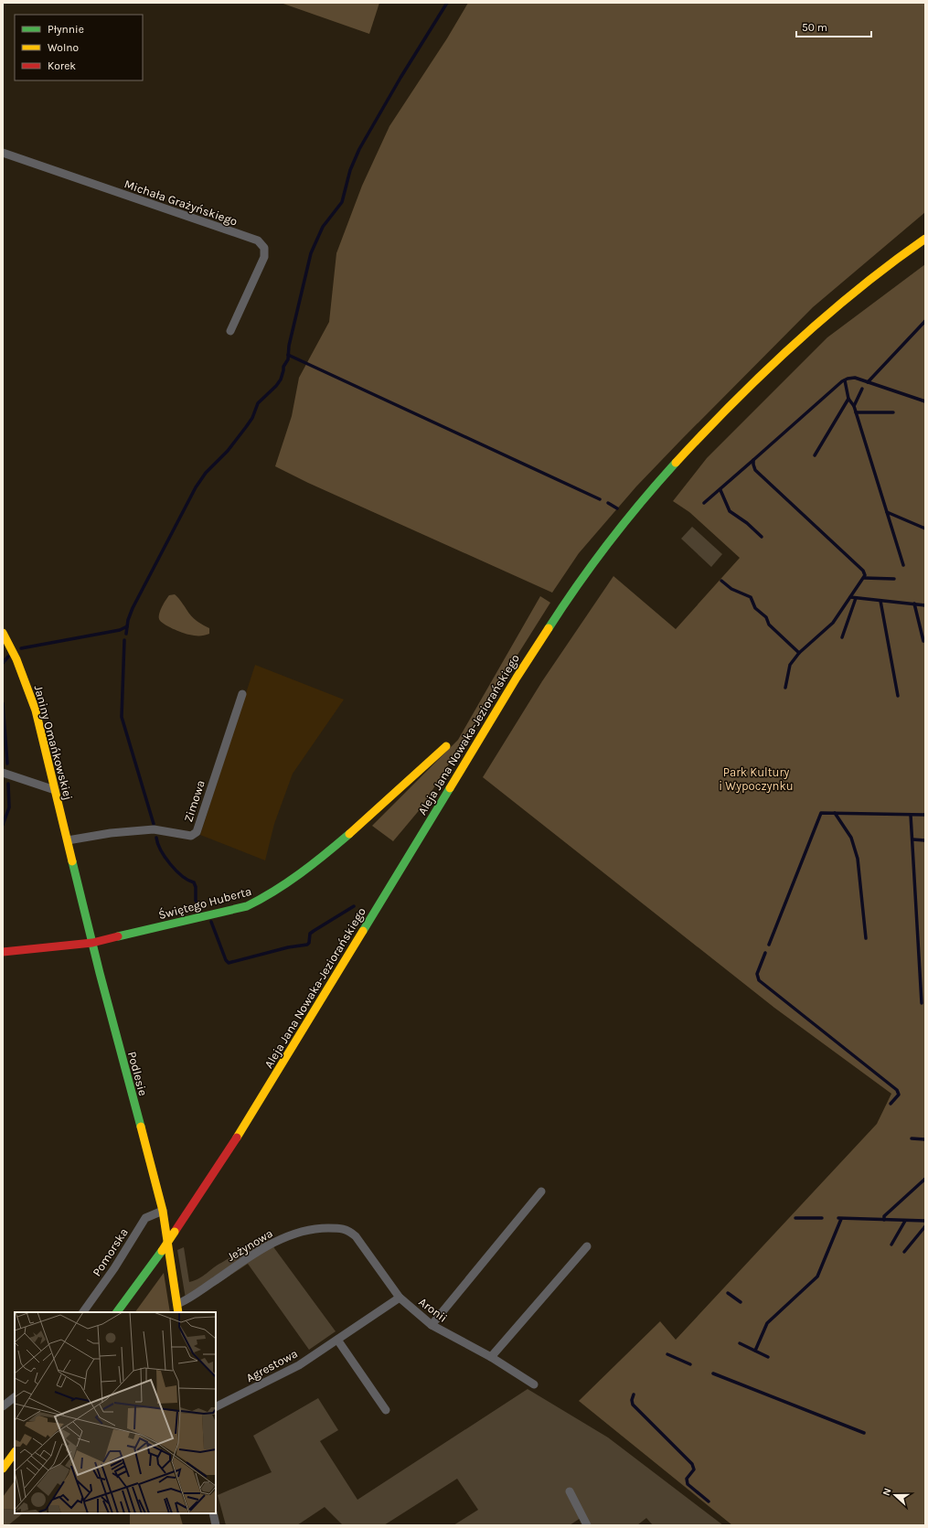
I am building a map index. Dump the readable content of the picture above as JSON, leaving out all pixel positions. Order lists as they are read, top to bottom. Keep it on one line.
{"streets":{"main road":["Aleja Jana Nowaka-Jeziorańskiego","Janiny Omańkowskiej","Świętego Huberta","Podlesie"],"street":["Michała Grażyńskiego","Zimowa","Jeżynowa","Pomorska","Aronii","Agrestowa"]},"crossings":[["Janiny Omańkowskiej","Zimowa"],["Janiny Omańkowskiej","Podlesie"],["Zimowa","Podlesie"],["Świętego Huberta","Podlesie"],["Podlesie","Jeżynowa"],["Podlesie","Pomorska"],["Jeżynowa","Aronii"],["Aronii","Agrestowa"]],"parks":["Park Kultury i Wypoczynku"],"legend":["Płynnie","Wolno","Korek"],"scale_bar":"50 m","north":"left"}
